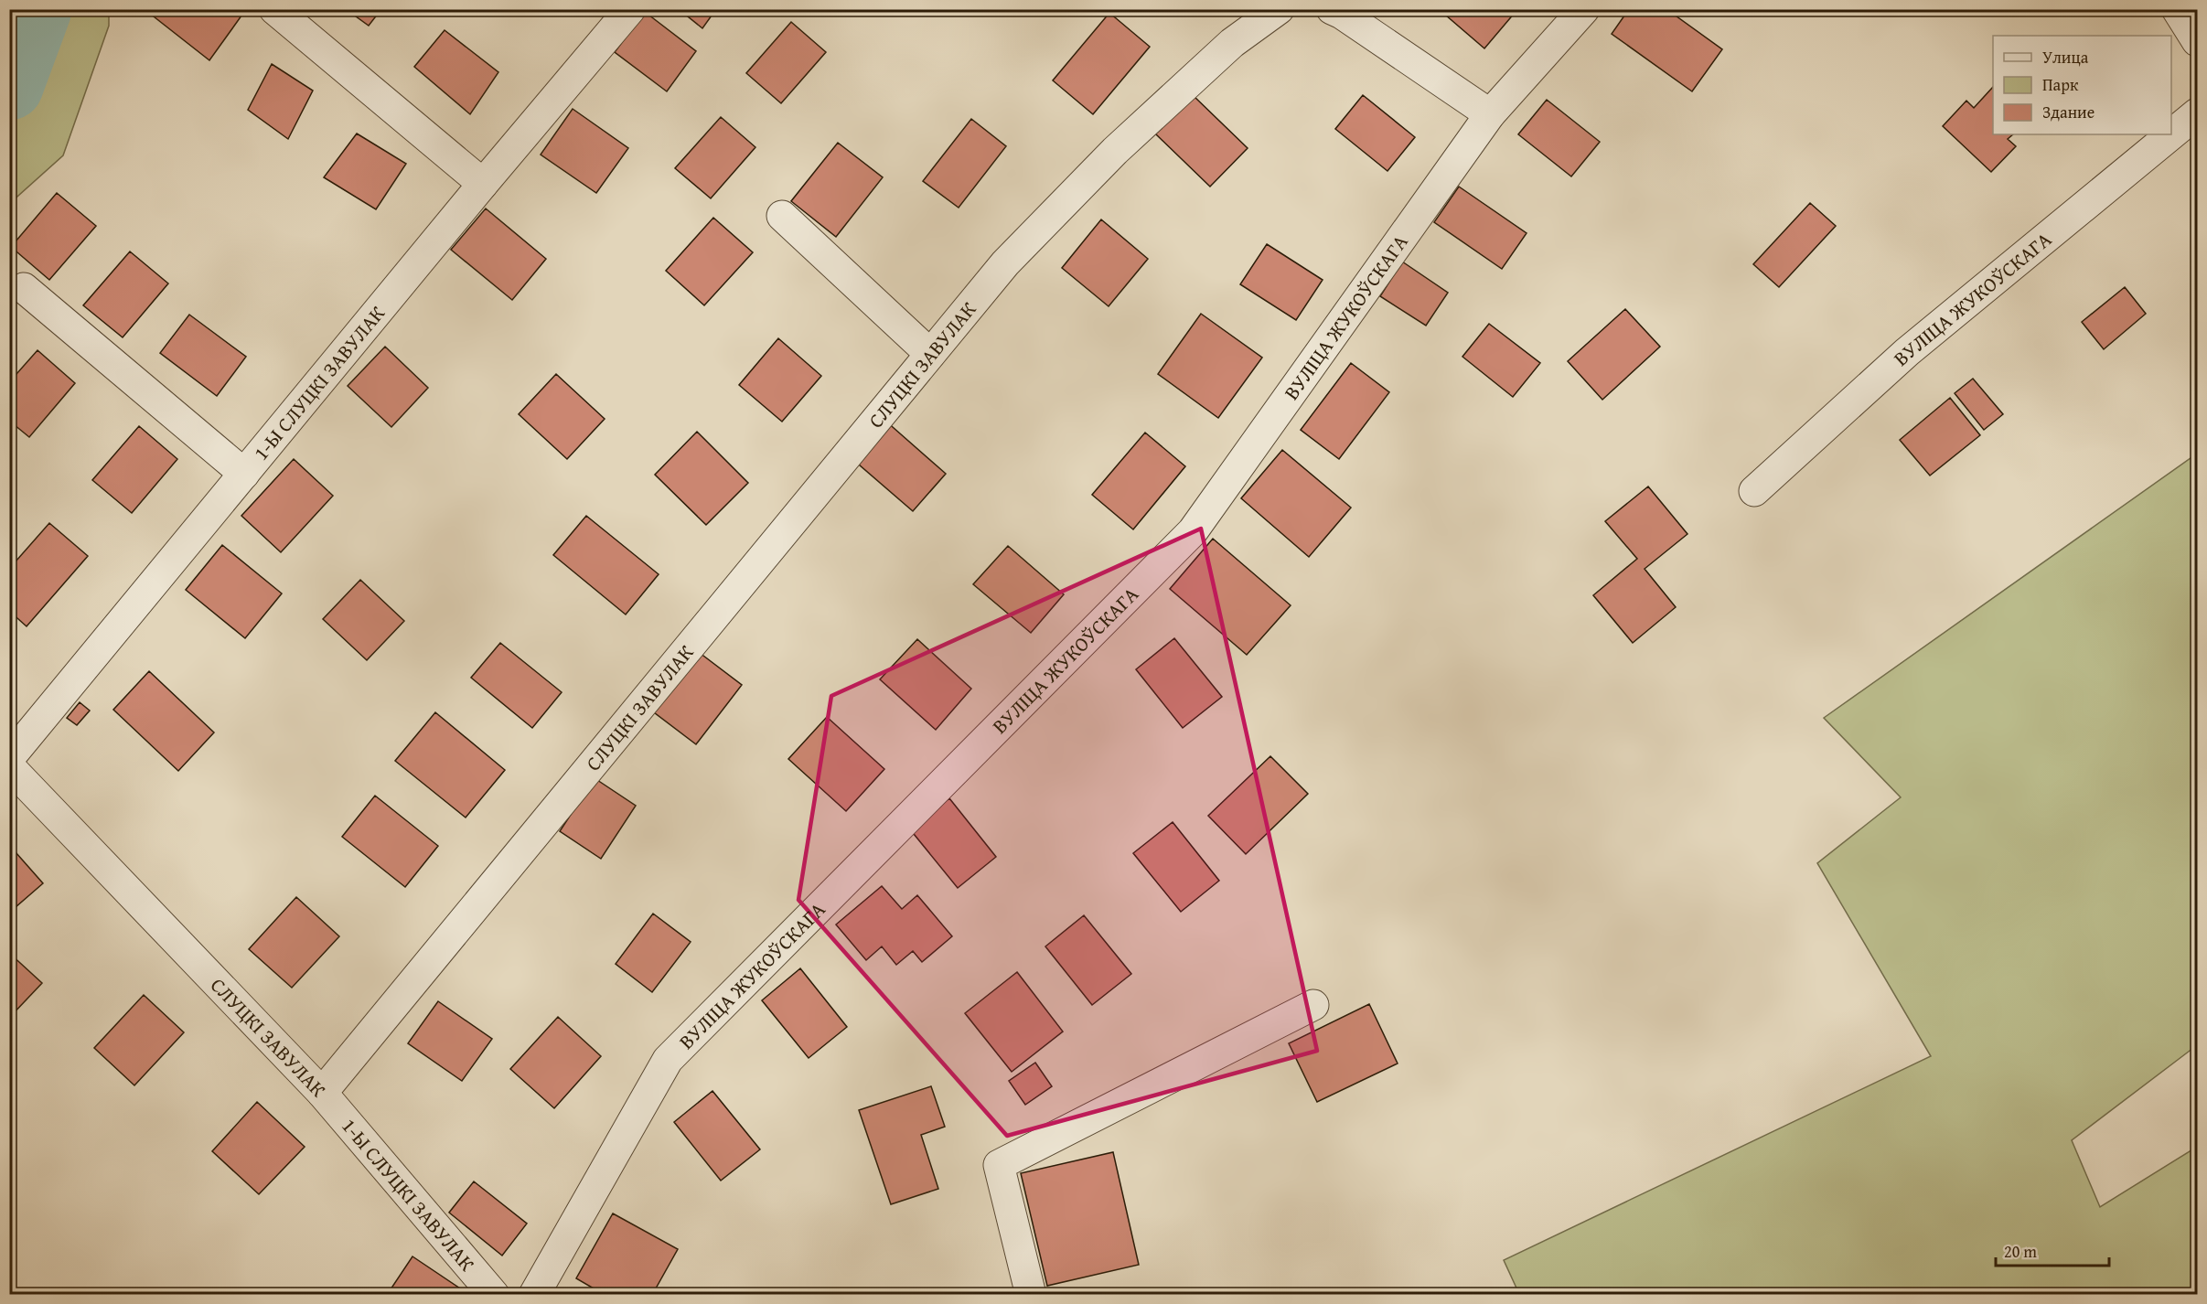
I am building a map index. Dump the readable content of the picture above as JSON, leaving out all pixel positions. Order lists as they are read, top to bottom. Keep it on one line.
{"streets":{"street":["ВУЛІЦА ЖУКОЎСКАГА","СЛУЦКІ ЗАВУЛАК","1-Ы СЛУЦКІ ЗАВУЛАК"]},"crossings":[["СЛУЦКІ ЗАВУЛАК","1-Ы СЛУЦКІ ЗАВУЛАК"]],"legend":["Улица","Парк","Здание"],"scale_bar":"20 m"}
